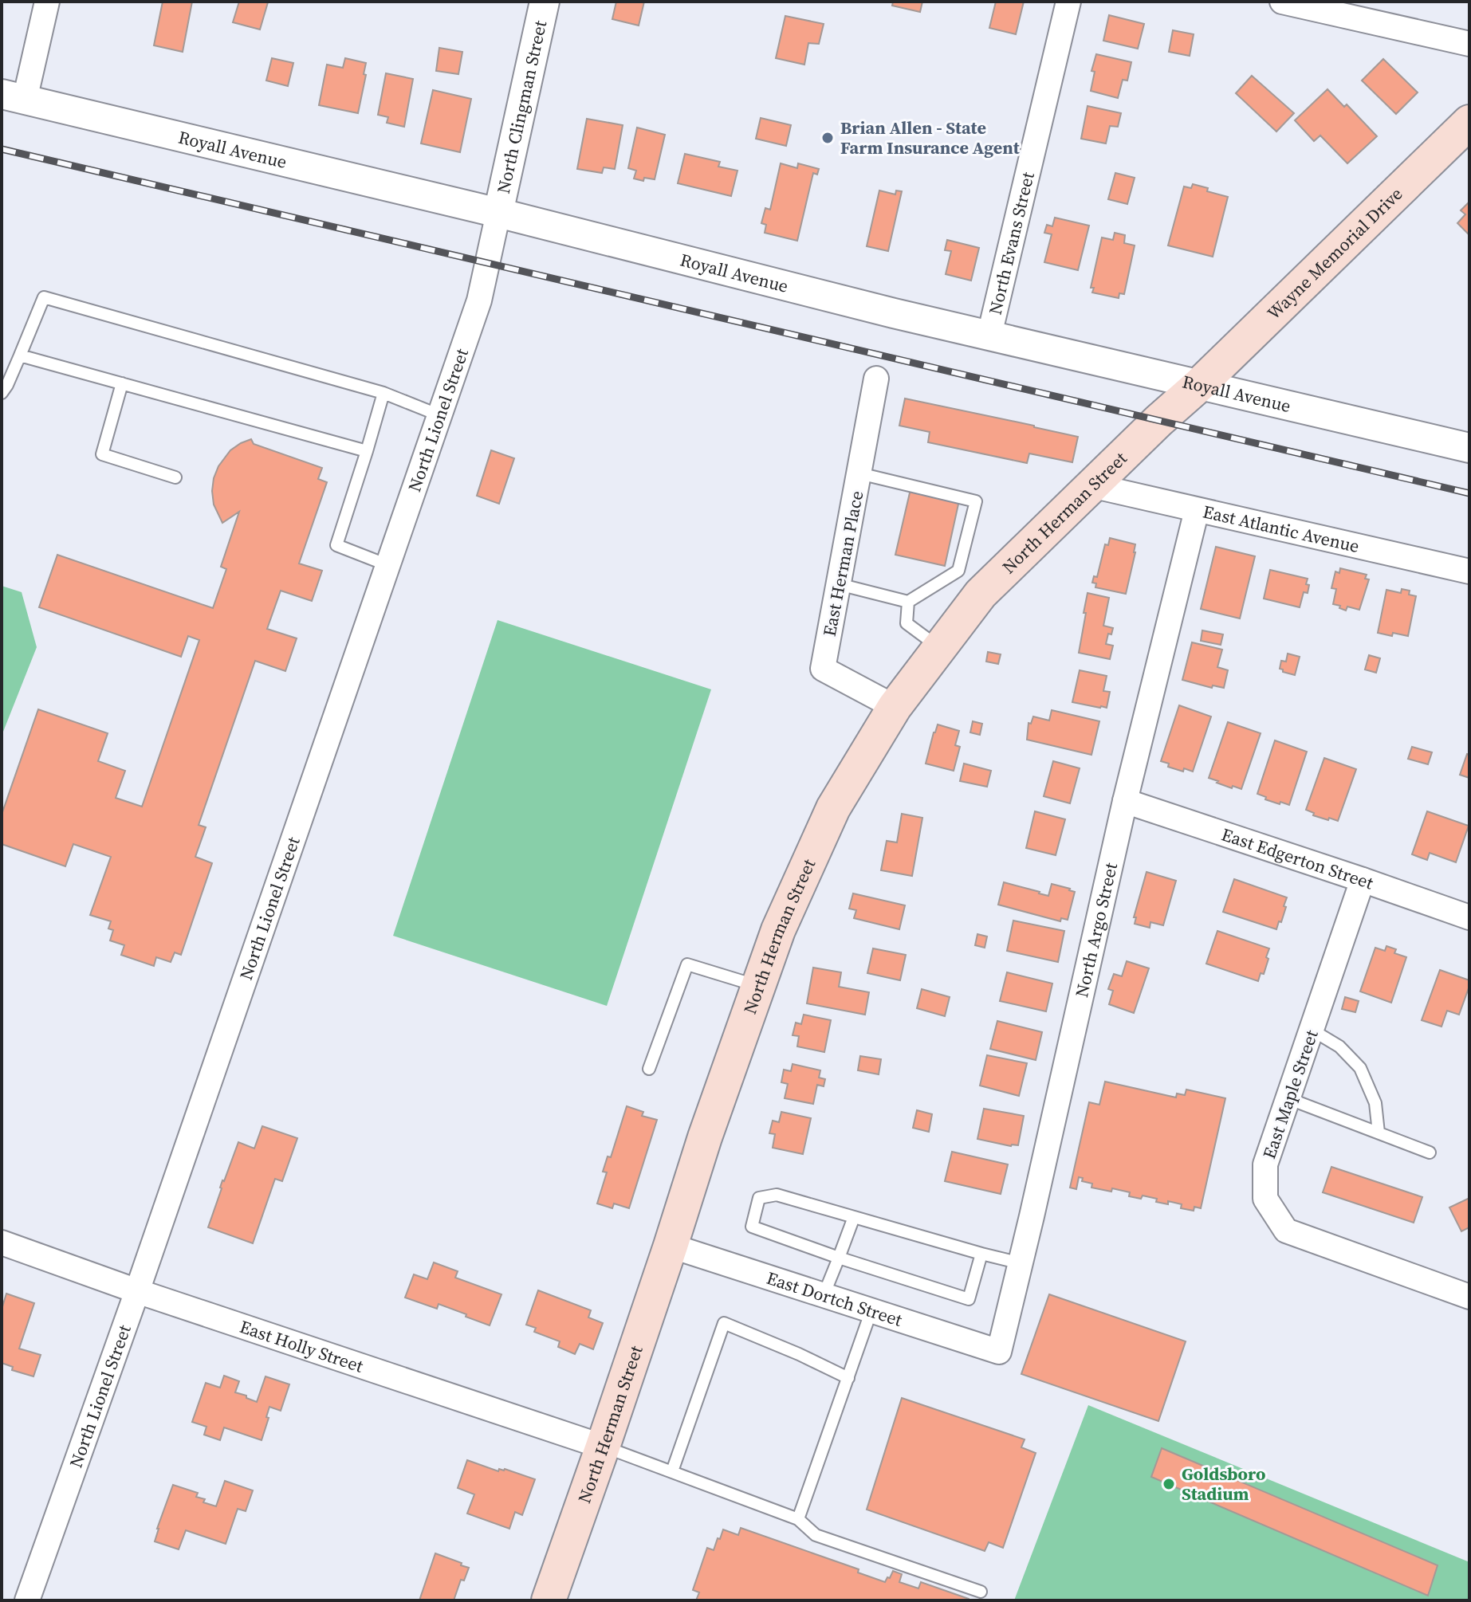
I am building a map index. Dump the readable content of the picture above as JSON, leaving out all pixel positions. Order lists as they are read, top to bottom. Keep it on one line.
{"streets":{"main road":["Wayne Memorial Drive","North Herman Street"],"street":["North Clingman Street","Royall Avenue","North Evans Street","North Lionel Street","East Atlantic Avenue","East Herman Place","East Edgerton Street","North Argo Street","East Maple Street","East Dortch Street","East Holly Street"]},"crossings":[["North Clingman Street","Royall Avenue"],["North Clingman Street","North Lionel Street"],["Royall Avenue","North Evans Street"],["Royall Avenue","Wayne Memorial Drive"],["Royall Avenue","North Lionel Street"],["Royall Avenue","North Herman Street"],["Wayne Memorial Drive","North Herman Street"],["North Lionel Street","East Holly Street"],["North Herman Street","East Atlantic Avenue"],["North Herman Street","East Herman Place"],["North Herman Street","East Dortch Street"],["North Herman Street","East Holly Street"],["East Atlantic Avenue","North Argo Street"],["East Edgerton Street","North Argo Street"],["East Edgerton Street","East Maple Street"],["North Argo Street","East Dortch Street"]],"places":["Brian Allen - State Farm Insurance Agent","Goldsboro Stadium"]}
